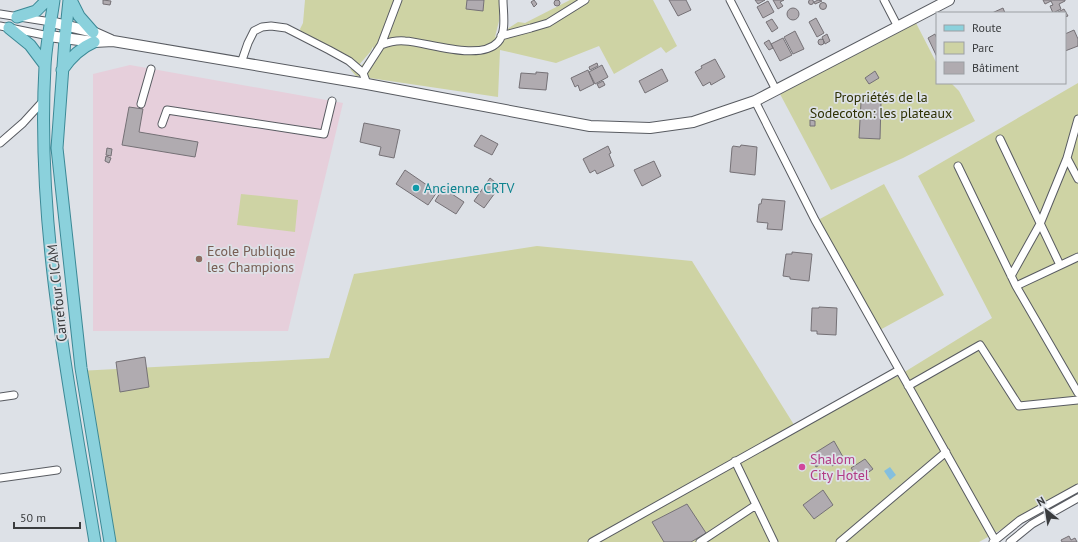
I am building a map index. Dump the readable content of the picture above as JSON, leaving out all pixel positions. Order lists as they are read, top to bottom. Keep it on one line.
{"streets":{"main road":["Carrefour CICAM"]},"parks":["Propriétés de la Sodecoton: les plateaux"],"places":["Ancienne CRTV","Ecole Publique les Champions","Shalom City Hotel"],"legend":["Route","Parc","Bâtiment"],"scale_bar":"50 m","north":"top left"}
